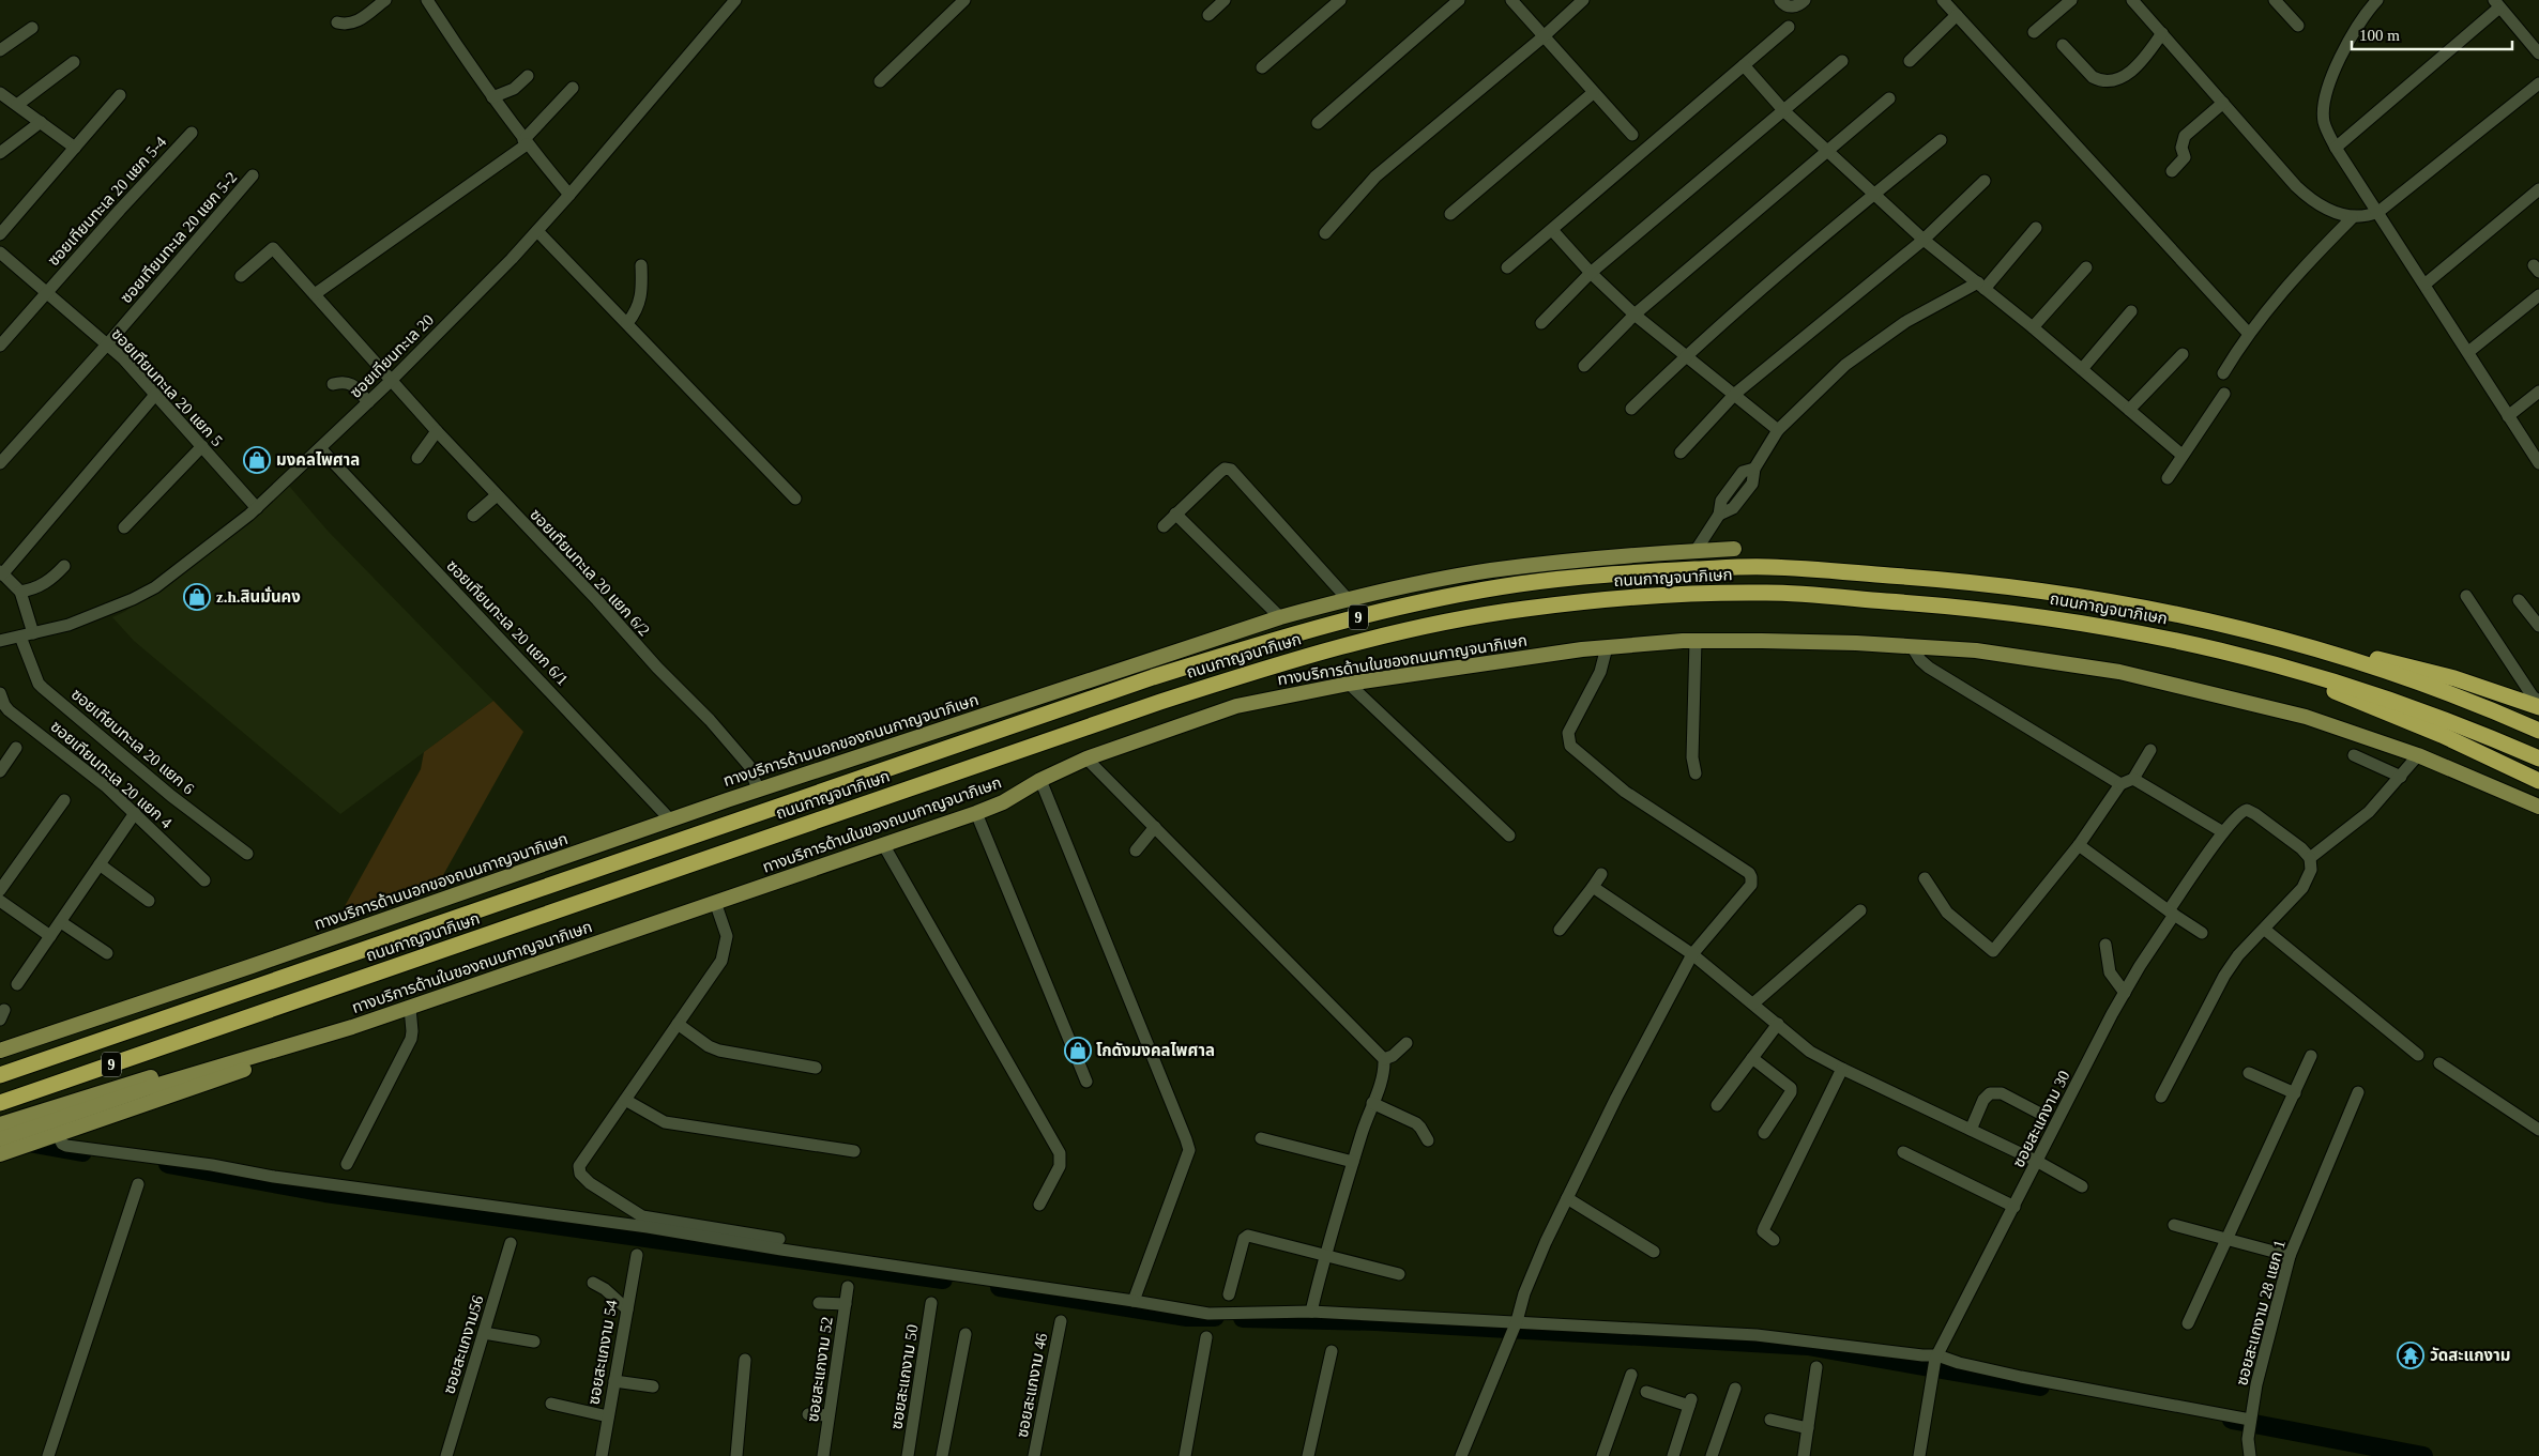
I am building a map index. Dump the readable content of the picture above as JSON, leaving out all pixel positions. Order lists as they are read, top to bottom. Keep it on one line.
{"streets":{"highway":["ถนนกาญจนาภิเษก","9"],"main road":["ทางบริการด้านในของถนนกาญจนาภิเษก","ทางบริการด้านนอกของถนนกาญจนาภิเษก"],"street":["ซอยเทียนทะเล 20 แยก 5-4","ซอยเทียนทะเล 20 แยก 5-2","ซอยเทียนทะเล 20","ซอยเทียนทะเล 20 แยก 5","ซอยเทียนทะเล 20 แยก 6/2","ซอยเทียนทะเล 20 แยก 6/1","ซอยเทียนทะเล 20 แยก 6","ซอยเทียนทะเล 20 แยก 4","ซอยสะแกงาม 30","ซอยสะแกงาม 28 แยก 1","ซอยสะแกงาม56","ซอยสะแกงาม 54","ซอยสะแกงาม 52","ซอยสะแกงาม 50","ซอยสะแกงาม 46"]},"crossings":[["ซอยเทียนทะเล 20 แยก 5-4","ซอยเทียนทะเล 20 แยก 5"],["ซอยเทียนทะเล 20 แยก 5-2","ซอยเทียนทะเล 20 แยก 5"],["ซอยเทียนทะเล 20","ซอยเทียนทะเล 20 แยก 5"],["ซอยเทียนทะเล 20","ซอยเทียนทะเล 20 แยก 6/2"],["ซอยเทียนทะเล 20","ซอยเทียนทะเล 20 แยก 6/1"],["ซอยเทียนทะเล 20","ซอยเทียนทะเล 20 แยก 6"],["ซอยเทียนทะเล 20 แยก 6/2","ทางบริการด้านนอกของถนนกาญจนาภิเษก"],["ซอยเทียนทะเล 20 แยก 6/1","ทางบริการด้านนอกของถนนกาญจนาภิเษก"]],"places":{"shop":["มงคลไพศาล","z.h.สินมั่นคง","โกดังมงคลไพศาล"],"temple":["วัดสะแกงาม"]},"scale_bar":"100 m"}
